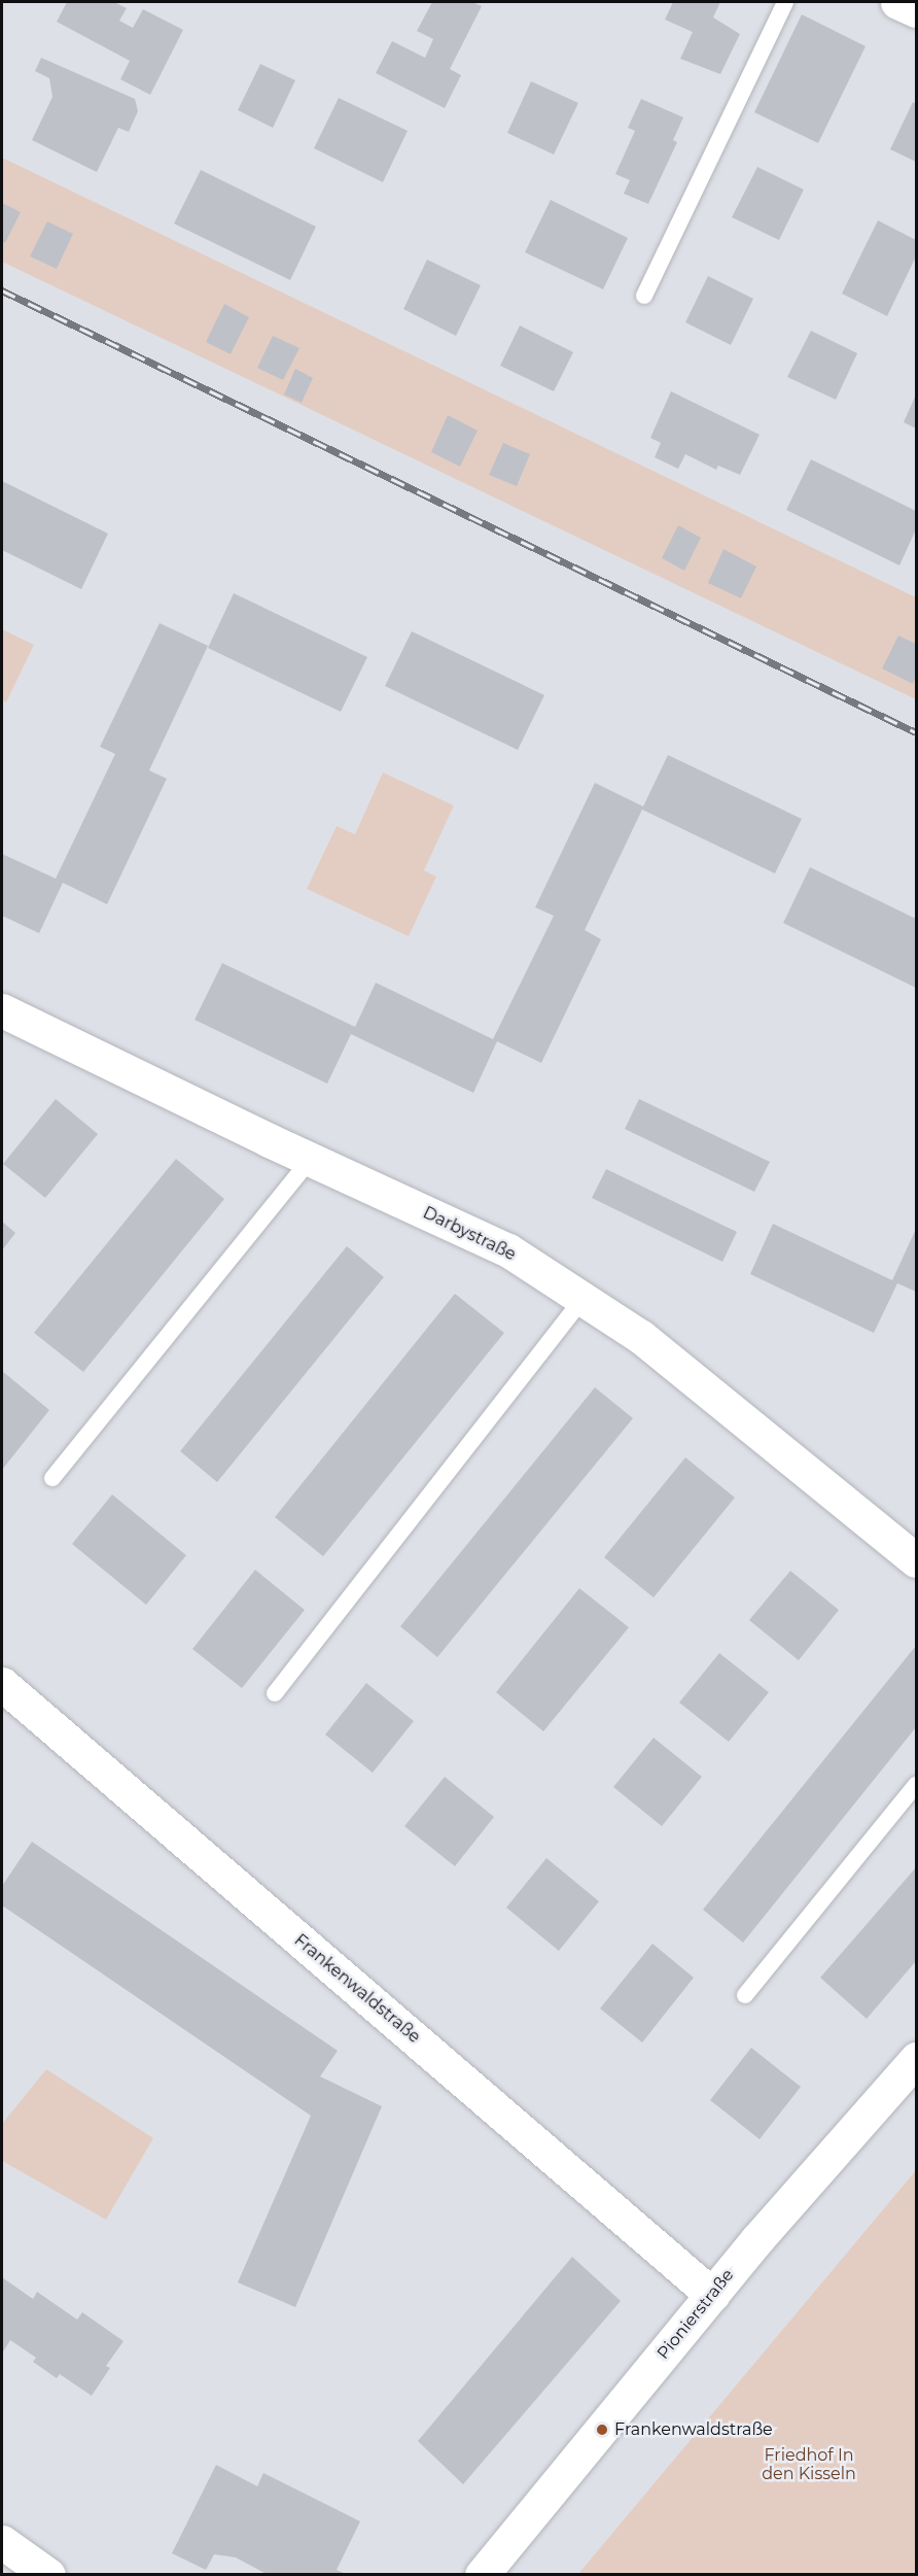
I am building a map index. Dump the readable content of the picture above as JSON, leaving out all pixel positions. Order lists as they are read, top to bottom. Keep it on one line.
{"streets":{"street":["Darbystraße","Frankenwaldstraße","Pionierstraße"]},"crossings":[["Frankenwaldstraße","Pionierstraße"]],"parks":["Friedhof In den Kisseln"],"places":["Frankenwaldstraße"]}
